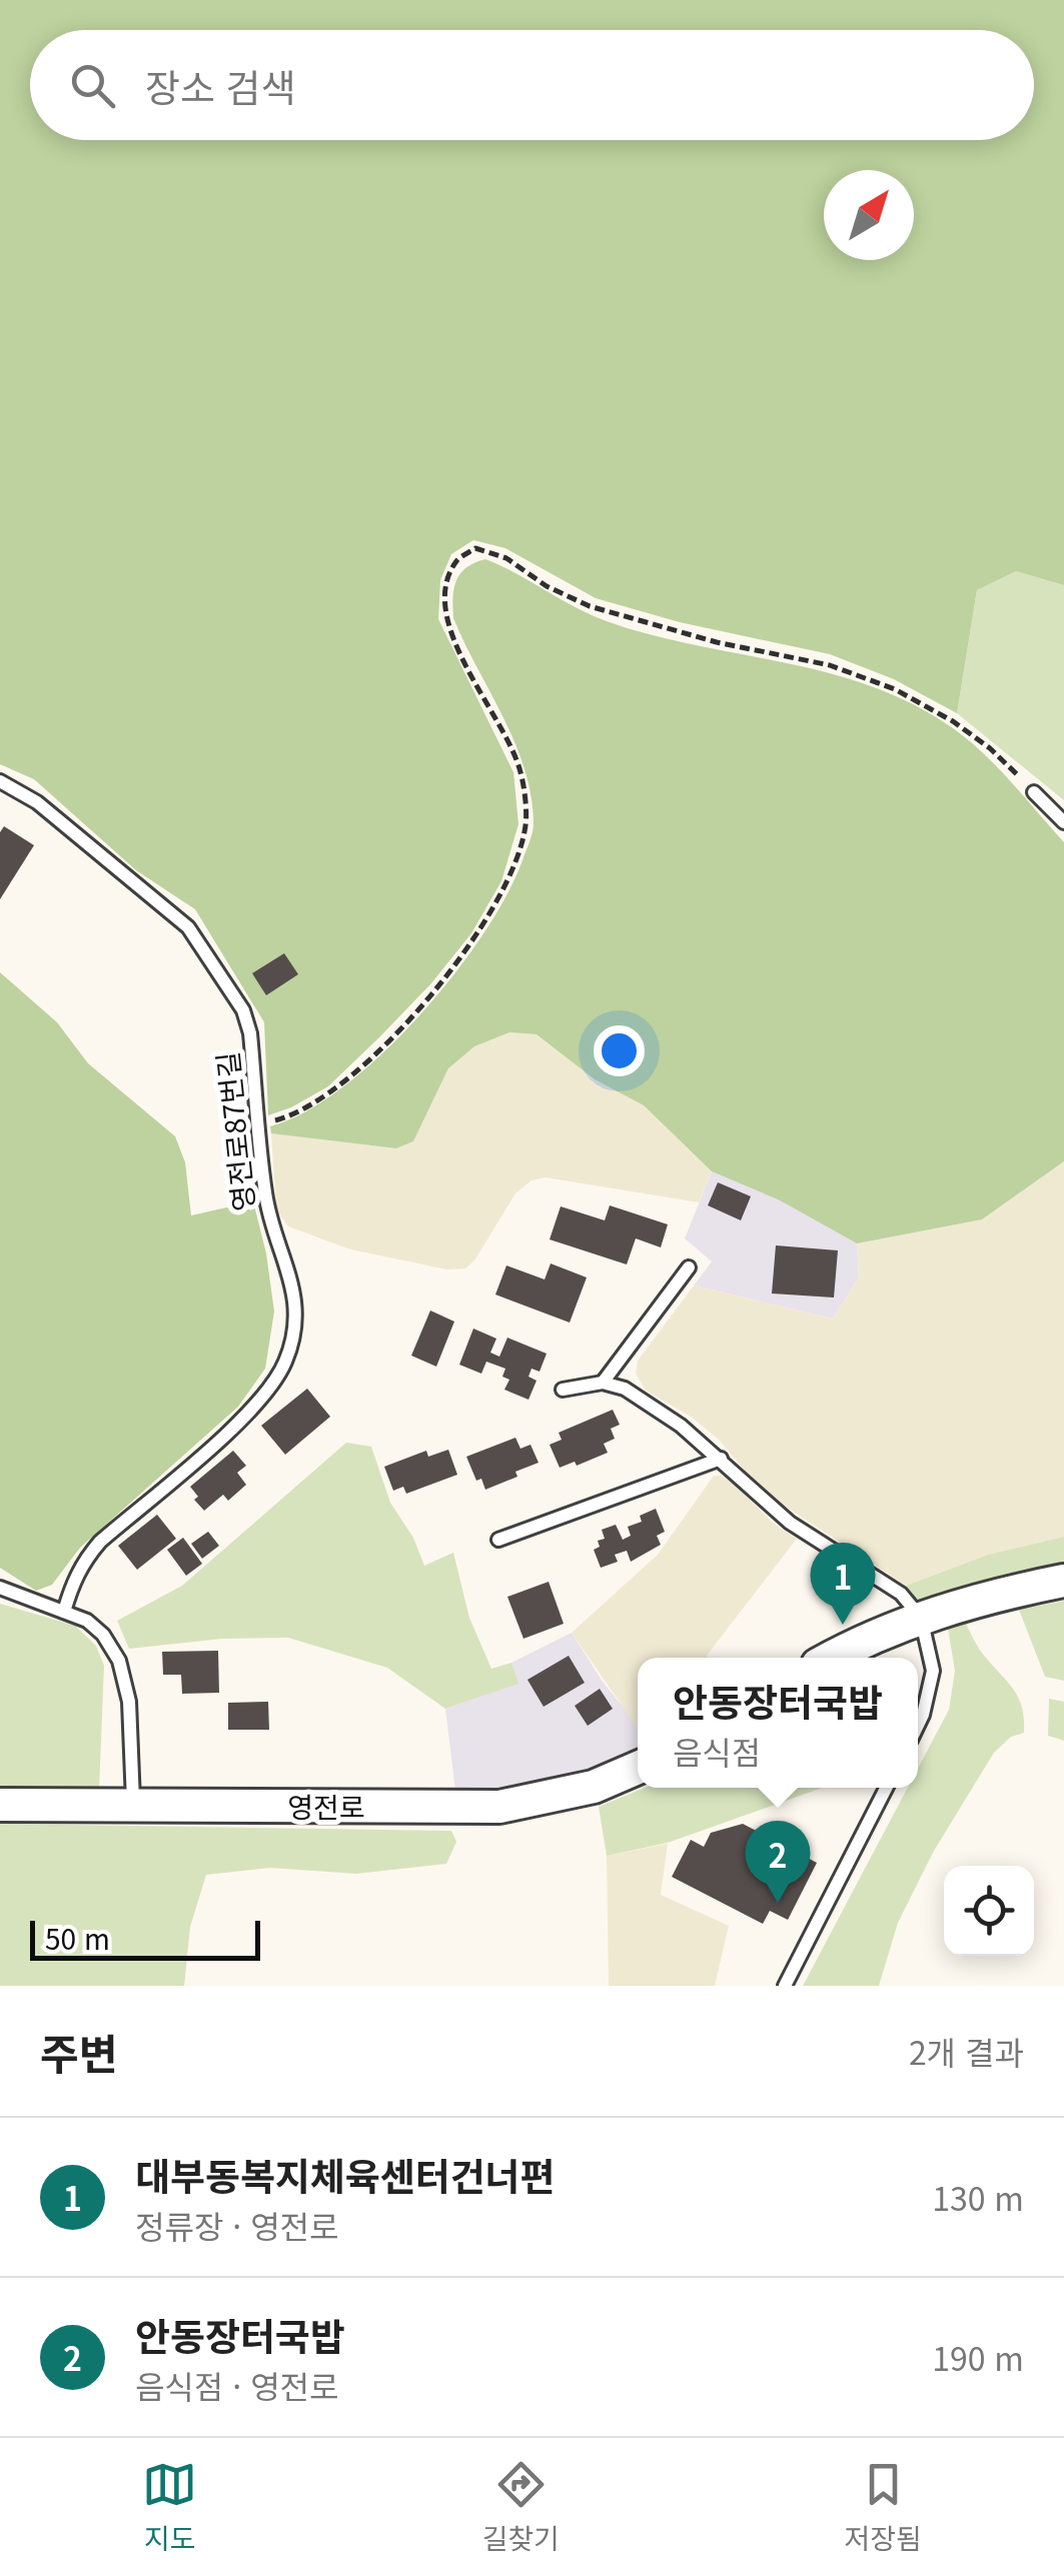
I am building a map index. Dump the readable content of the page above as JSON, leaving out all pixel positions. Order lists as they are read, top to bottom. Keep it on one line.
{"streets":{"street":["영전로"],"lane":["영전로87번길"]},"scale_bar":"50 m","north":"top right","page":{"search":"장소 검색","pins":["1","2"],"popup":["안동장터국밥","음식점"],"scale":"50 m","heading":["주변","2개 결과"],"list":[{"mark":"1","name":"대부동복지체육센터건너편","note":"정류장 · 영전로","value":"130 m"},{"mark":"2","name":"안동장터국밥","note":"음식점 · 영전로","value":"190 m"}],"nav":["지도","길찾기","저장됨"]}}
